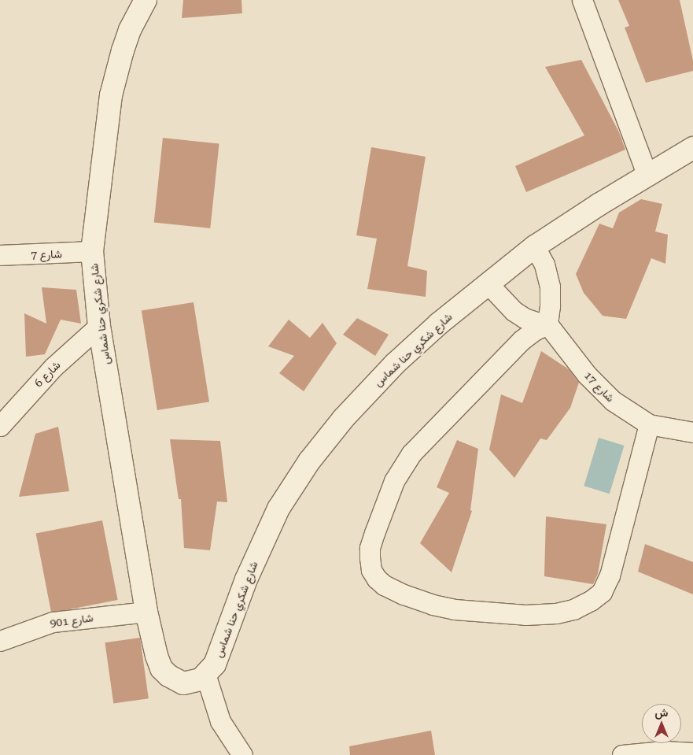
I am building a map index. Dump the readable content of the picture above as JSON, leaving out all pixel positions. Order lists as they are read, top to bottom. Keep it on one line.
{"streets":{"street":["شارع 7","شارع شكري حنا شماس","شارع 6","شارع 17","شارع 901"]},"crossings":[["شارع 7","شارع شكري حنا شماس"],["شارع شكري حنا شماس","شارع 6"],["شارع شكري حنا شماس","شارع 901"]],"north":"top"}
